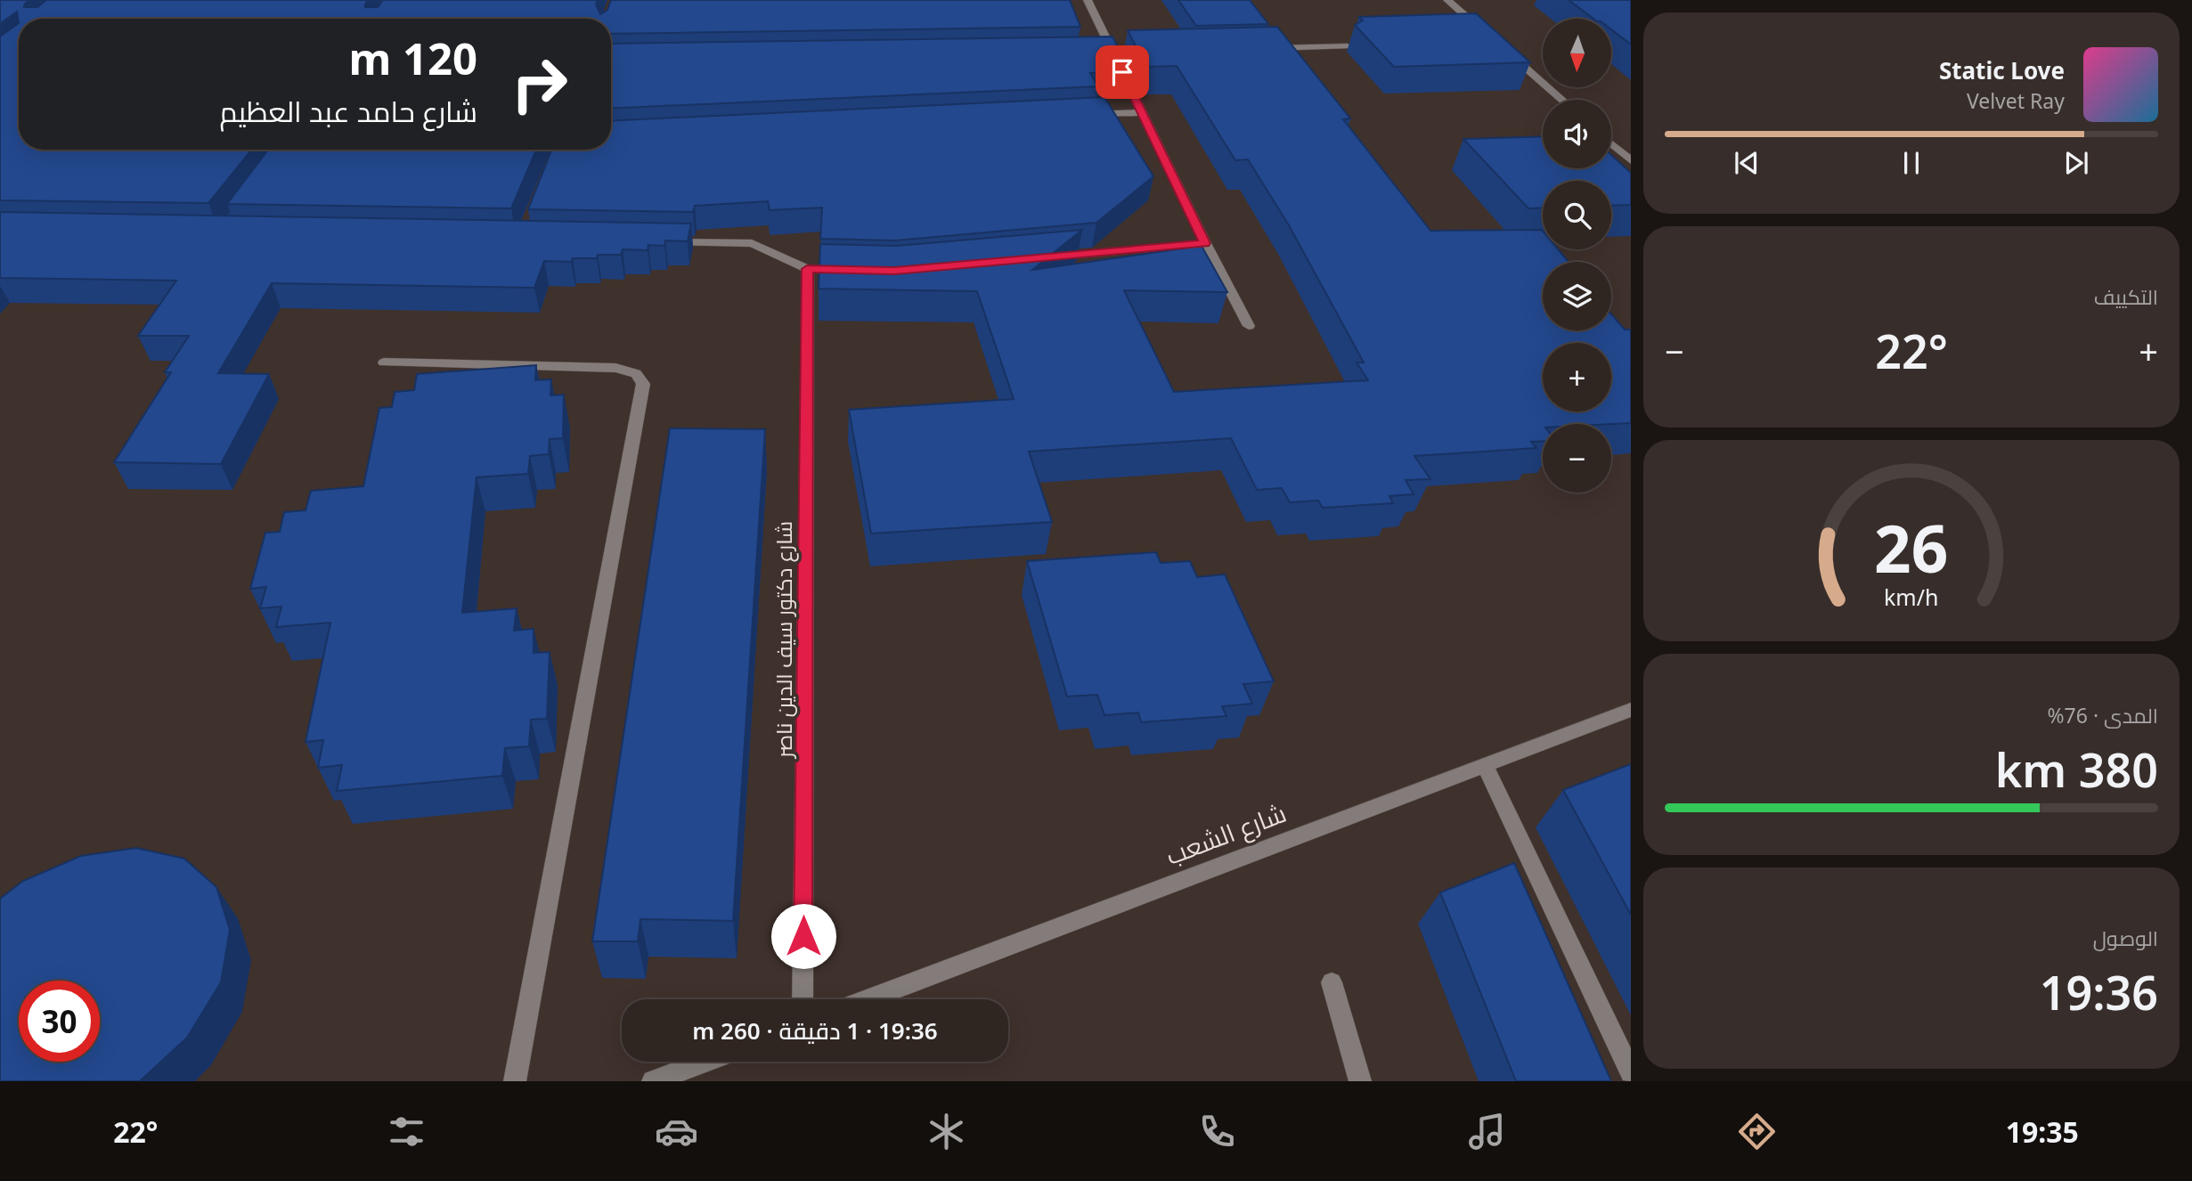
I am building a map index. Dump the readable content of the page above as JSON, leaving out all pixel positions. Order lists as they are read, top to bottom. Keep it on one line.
{"streets":{"street":["شارع دكتور سيف الدين ناصر","شارع الشعب"]},"north":"bottom","page":{"map_buttons":["+","−"],"turn":["120 m","شارع حامد عبد العظيم"],"song":["Static Love","Velvet Ray"],"tile":["التكييف",["المدى · 76%","380 km"],["الوصول","19:36"]],"heat":["−","22°","+"],"limit":"30","trip":"19:36 · 1 دقيقة · 260 m","tabs":["19:35","22°"],"gauge":["26","km/h"]}}
